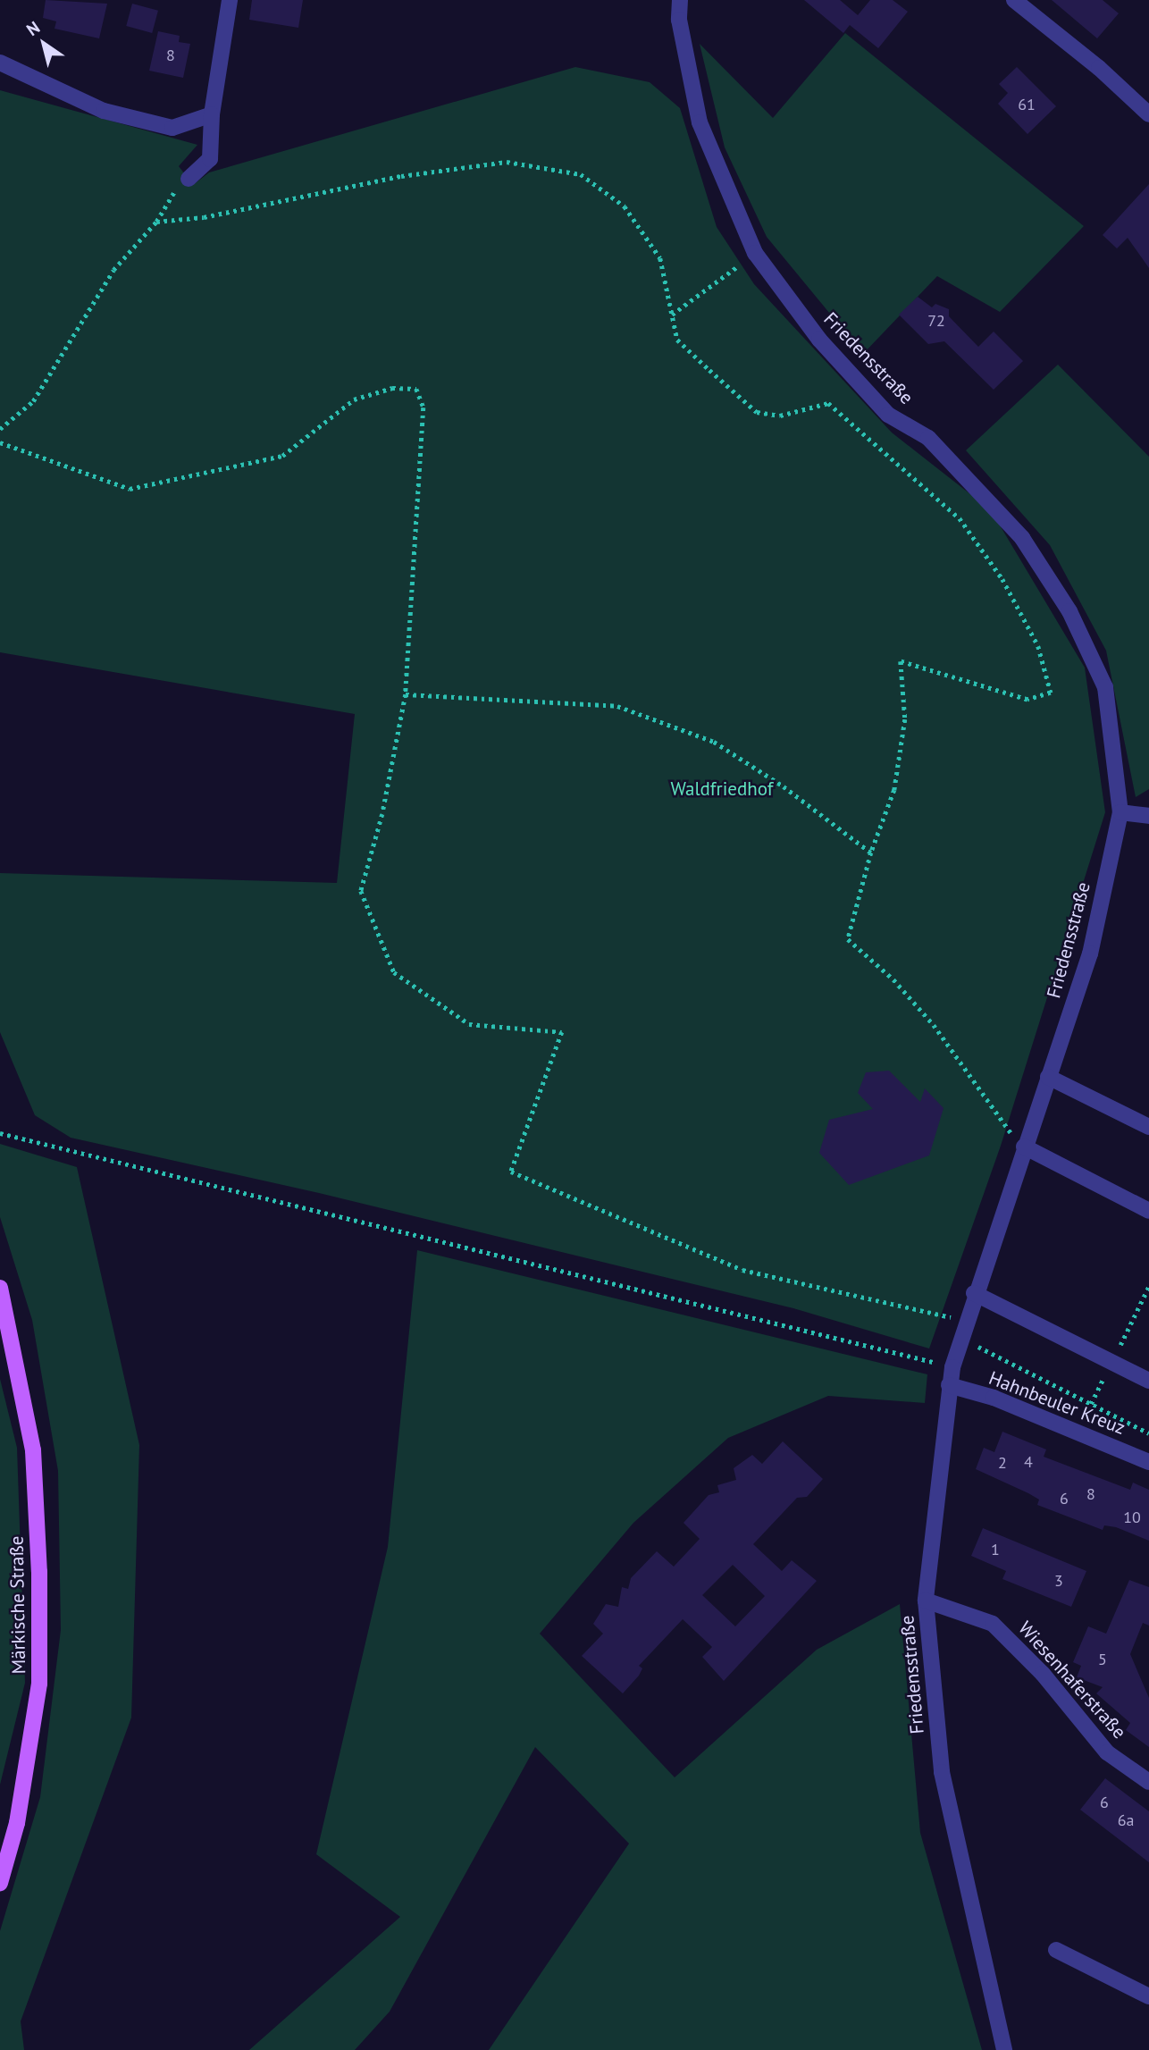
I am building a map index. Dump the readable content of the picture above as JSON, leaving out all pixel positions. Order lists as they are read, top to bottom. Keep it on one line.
{"streets":{"main road":["Märkische Straße"],"street":["Friedensstraße","Hahnbeuler Kreuz","Wiesenhaferstraße"]},"crossings":[["Friedensstraße","Hahnbeuler Kreuz"],["Friedensstraße","Wiesenhaferstraße"]],"parks":["Waldfriedhof"],"house_numbers":["8","61","72","4","2","8","6","10","1","3","5","6","6a"],"north":"top left"}
